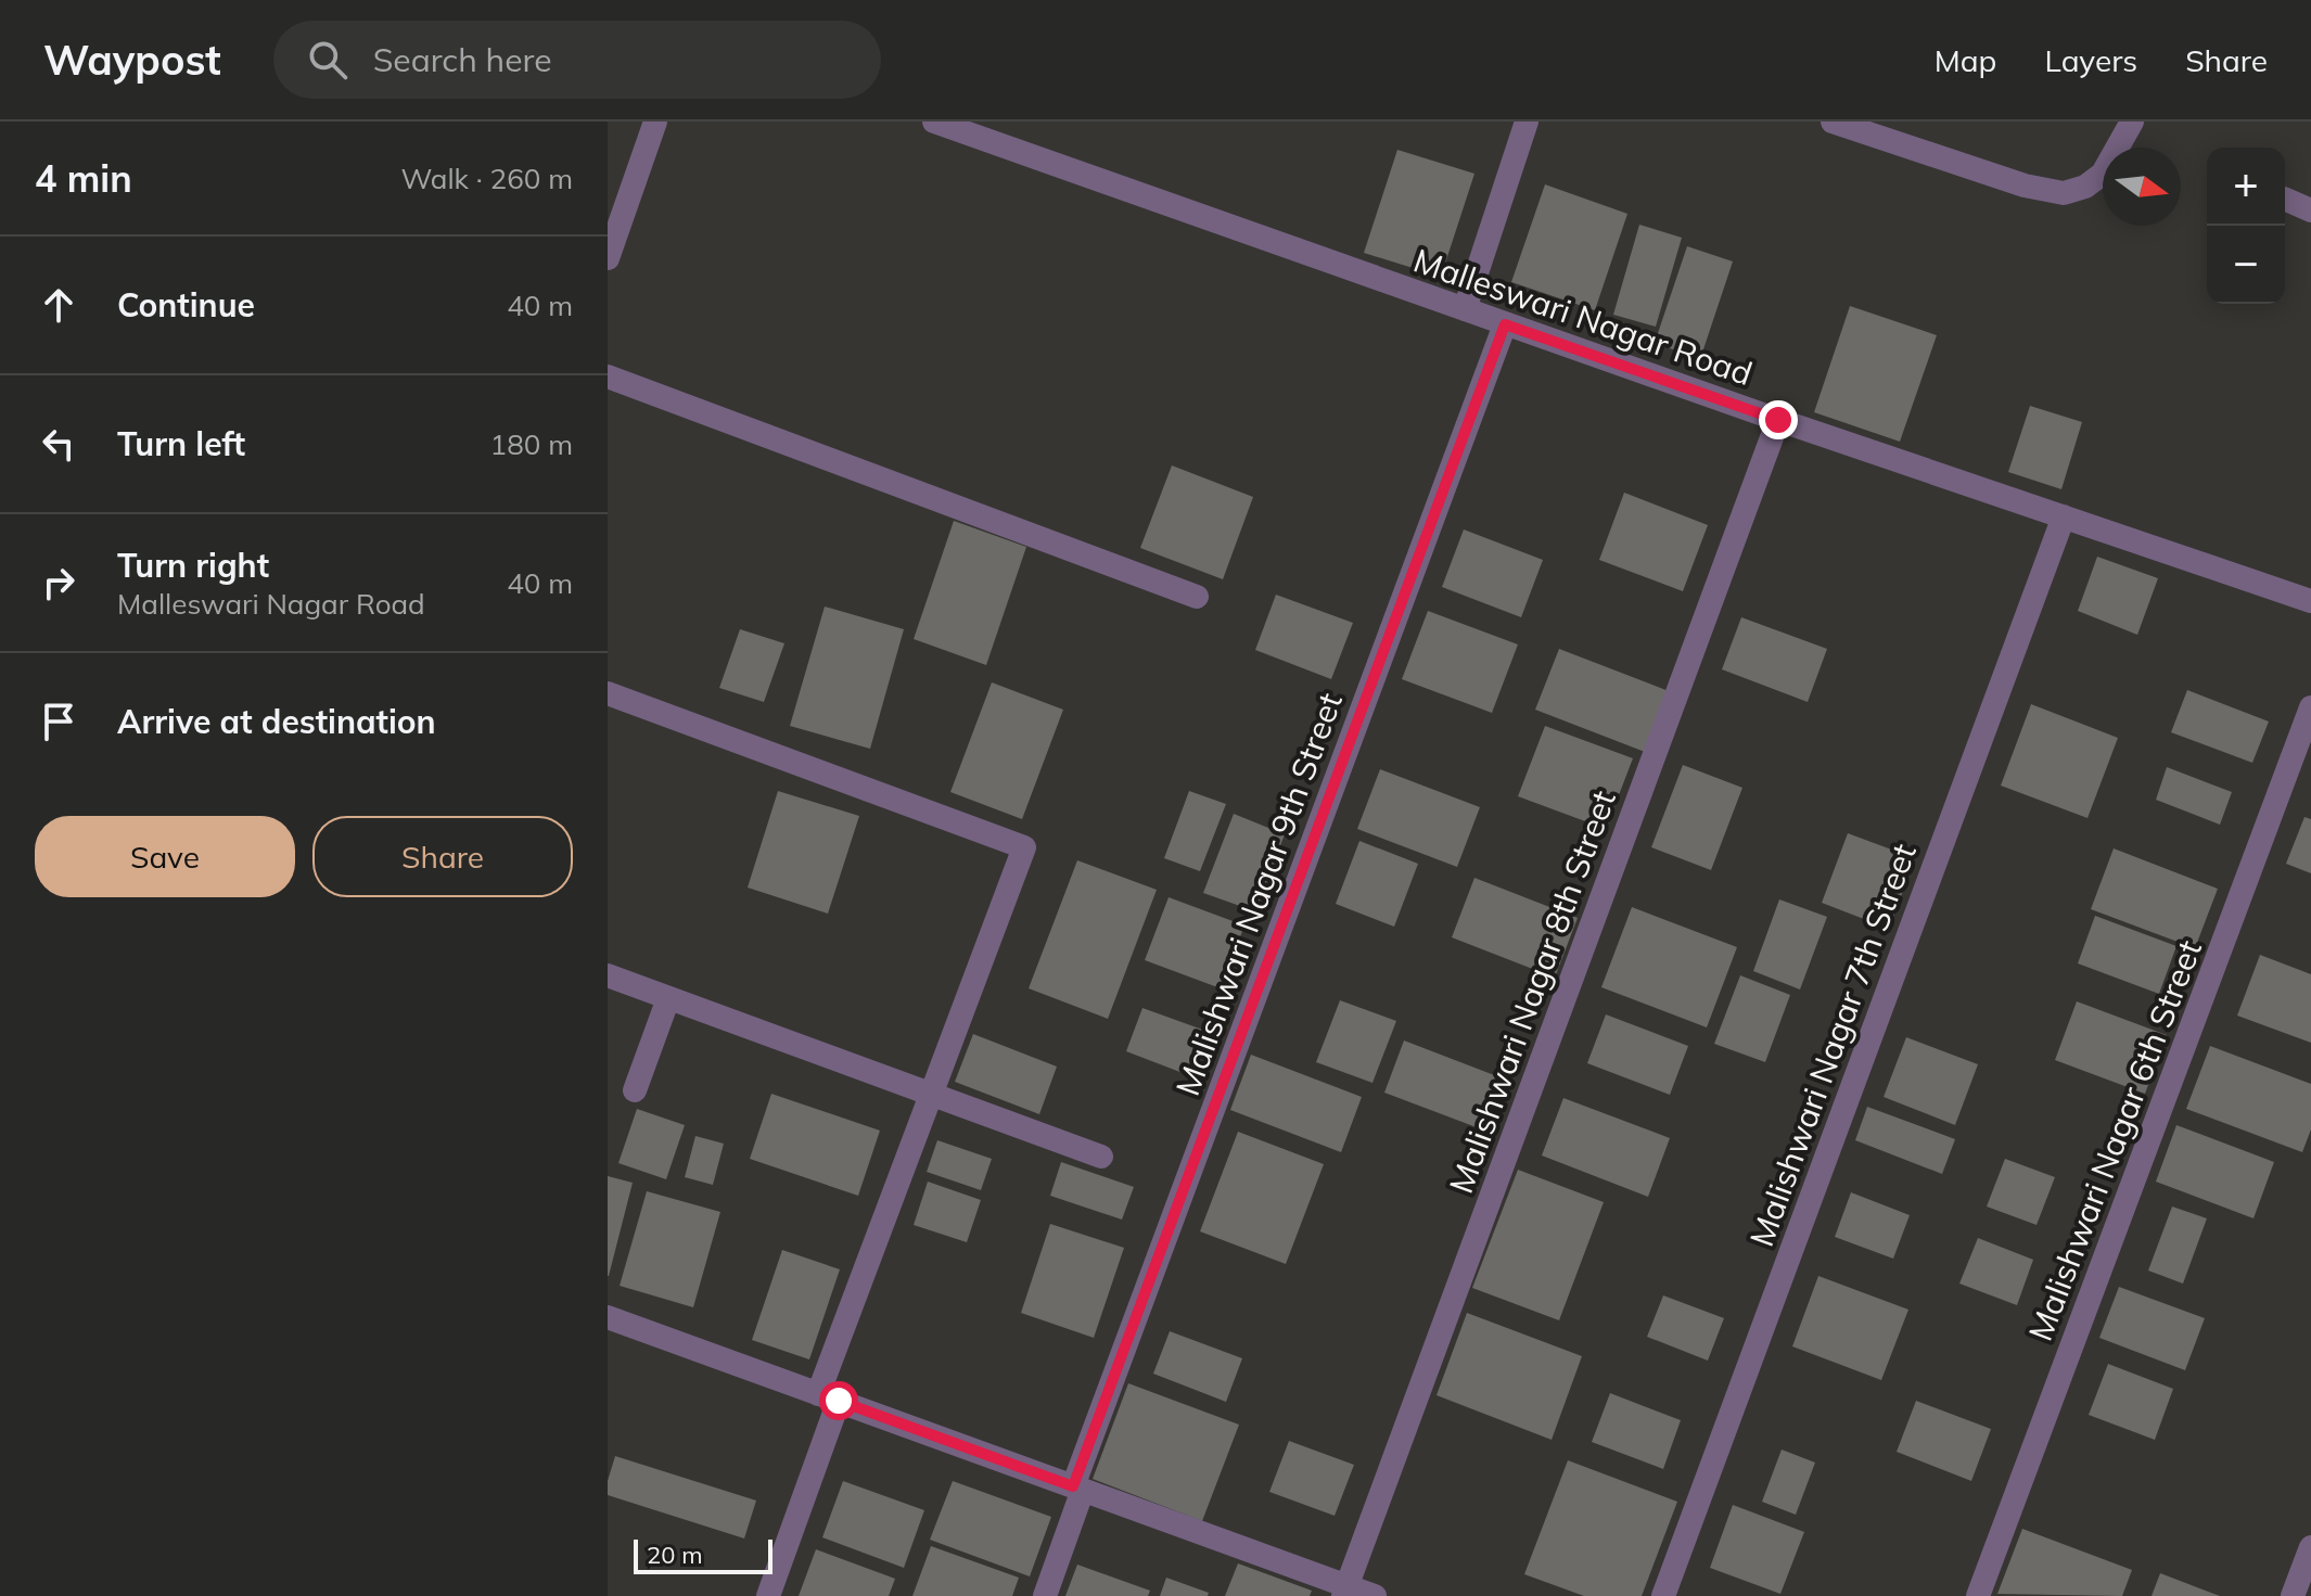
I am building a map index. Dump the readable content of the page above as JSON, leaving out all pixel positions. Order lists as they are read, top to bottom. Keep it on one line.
{"streets":{"street":["Malleswari Nagar Road","Malishwari Nagar 9th Street","Malishwari Nagar 8th Street","Malishwari Nagar 7th Street","Malishwari Nagar 6th Street"]},"crossings":[["Malleswari Nagar Road","Malishwari Nagar 9th Street"],["Malleswari Nagar Road","Malishwari Nagar 8th Street"],["Malleswari Nagar Road","Malishwari Nagar 7th Street"]],"scale_bar":"20 m","north":"right","page":{"header":"Waypost","search":"Search here","nav":["Map","Layers","Share"],"heading":["4 min","Walk · 260 m"],"map_buttons":["+","−"],"list":[["Continue","40 m"],["Turn left","180 m"],["Turn right","Malleswari Nagar Road","40 m"],"Arrive at destination"],"buttons":["Save","Share"],"scale":"20 m"}}
